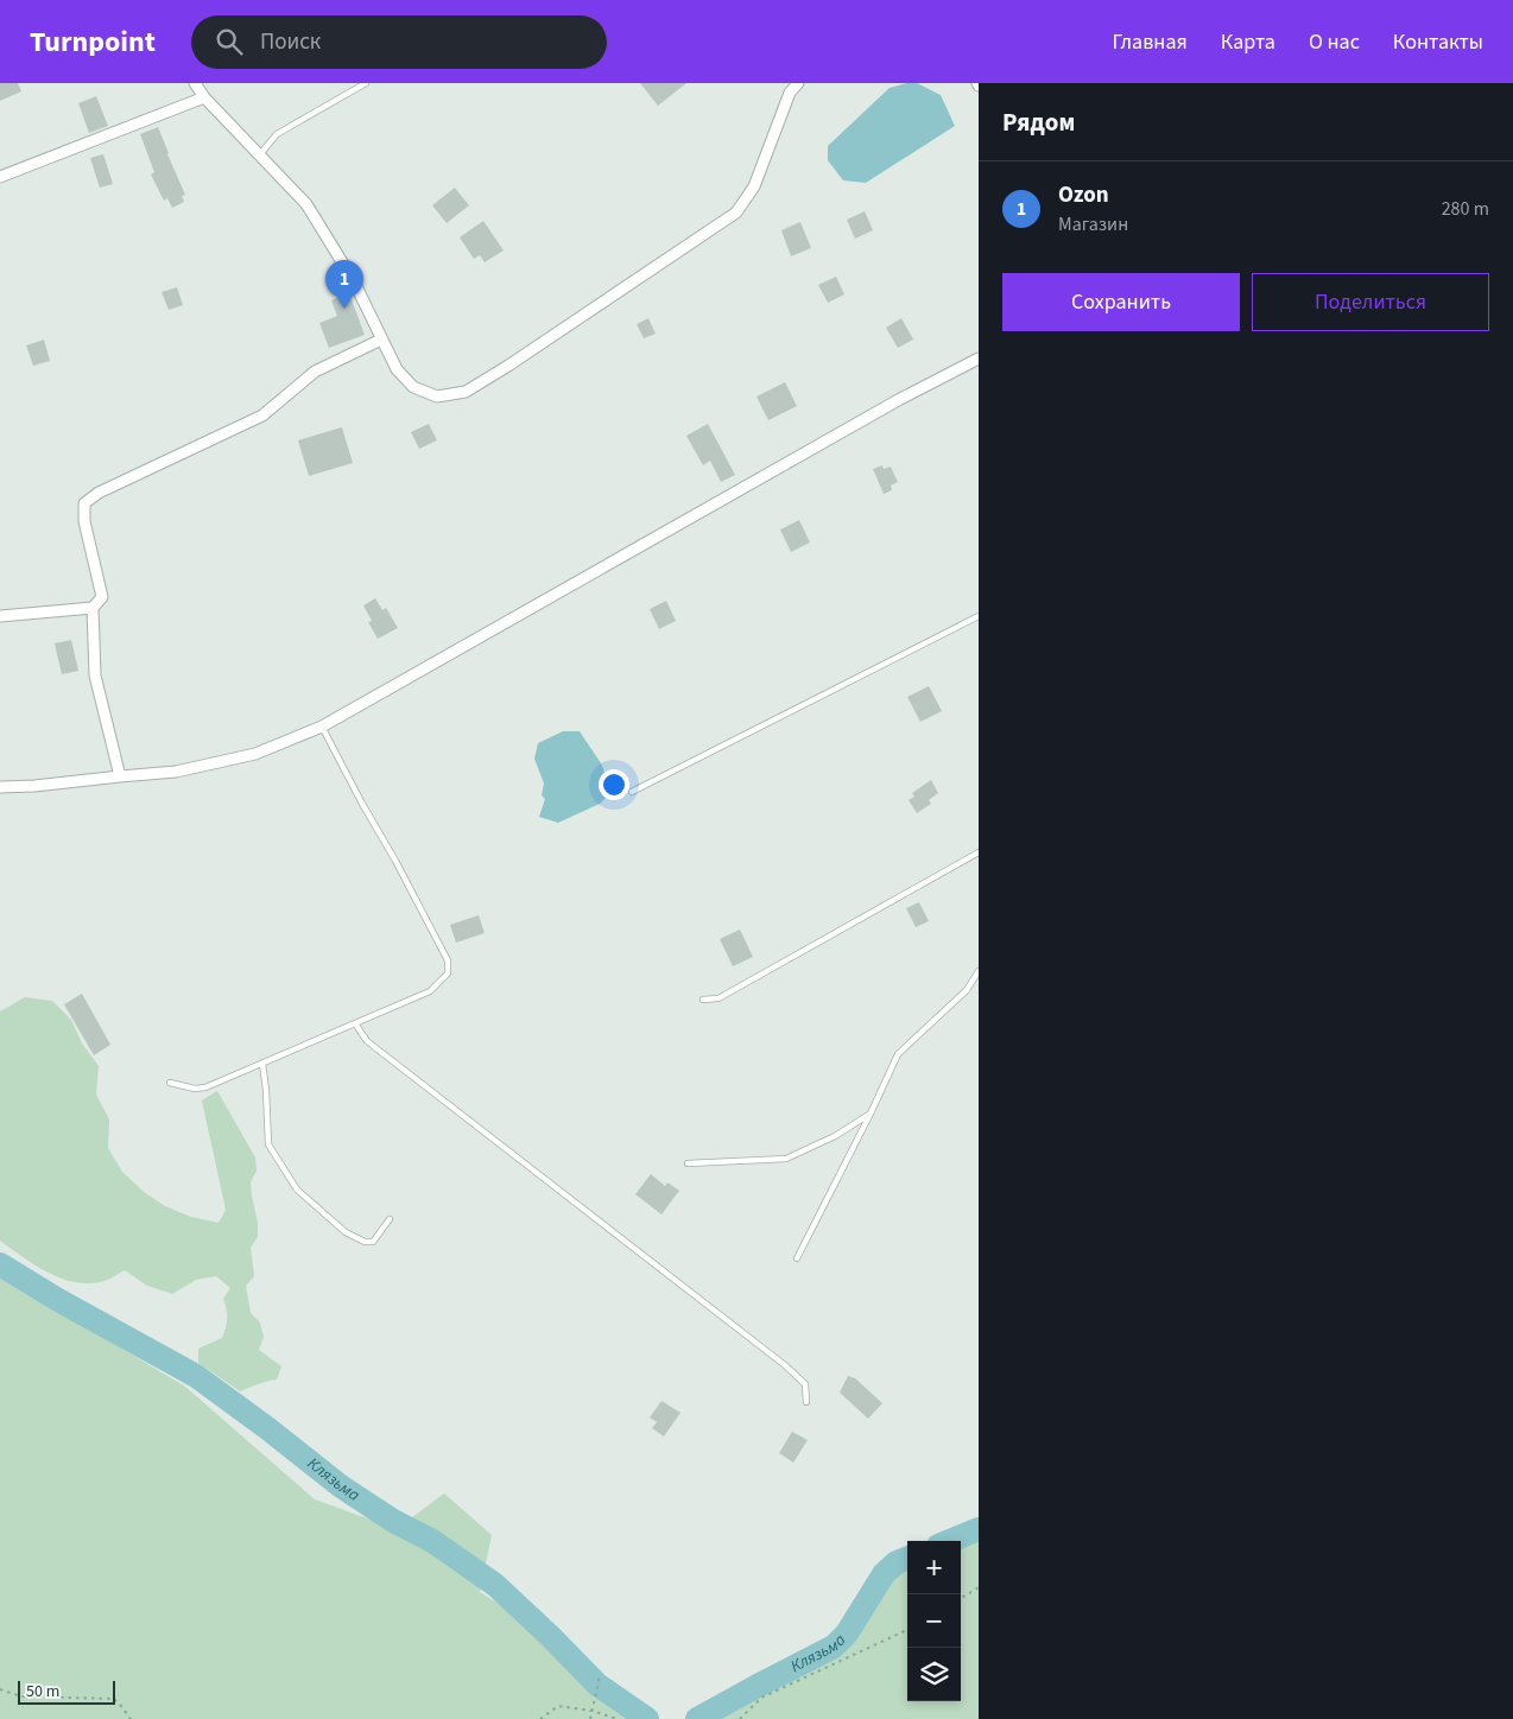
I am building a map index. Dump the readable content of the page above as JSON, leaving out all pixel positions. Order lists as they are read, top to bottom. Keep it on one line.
{"water":["Клязьма"],"scale_bar":"50 m","page":{"header":"Turnpoint","search":"Поиск","nav":["Главная","Карта","О нас","Контакты"],"heading":"Рядом","list":[{"mark":"1","name":"Ozon","note":"Магазин","value":"280 m"}],"buttons":["Сохранить","Поделиться"],"pins":"1","map_buttons":["+","−"],"scale":"50 m"}}
